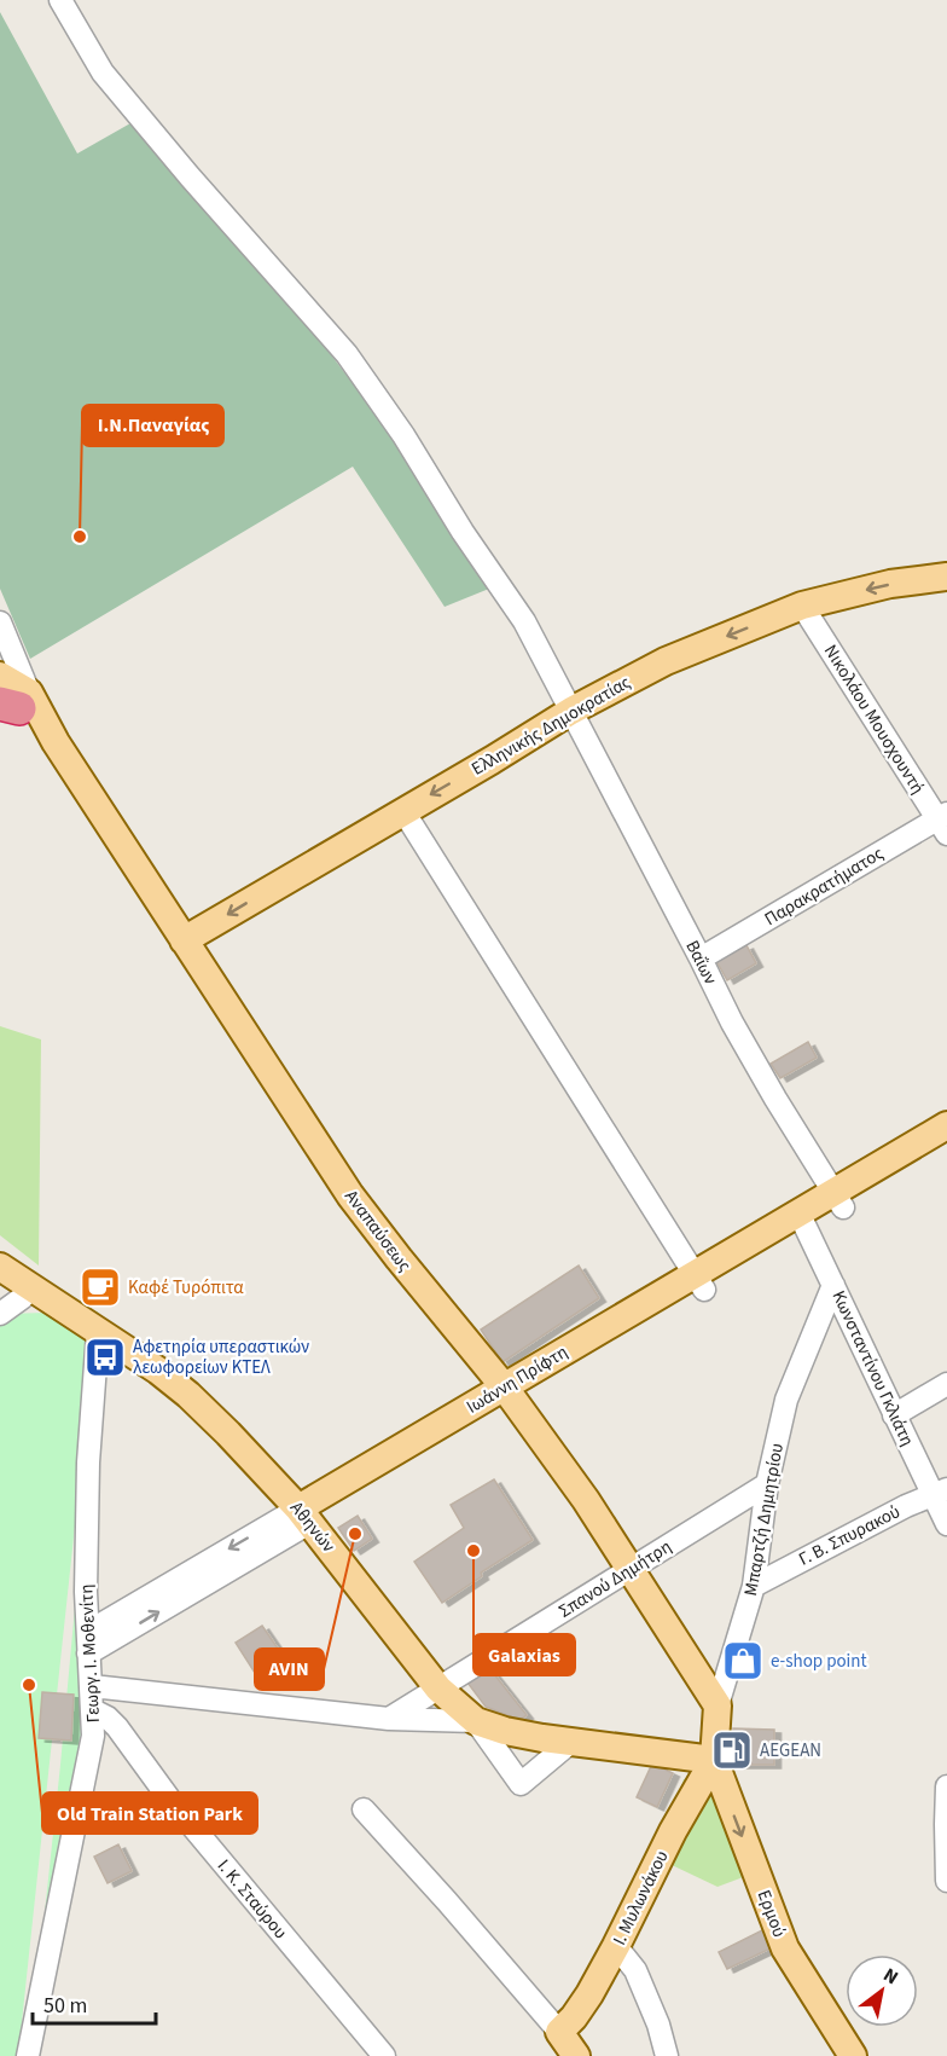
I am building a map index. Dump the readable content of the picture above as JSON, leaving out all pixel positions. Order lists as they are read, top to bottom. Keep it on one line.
{"streets":{"main road":["Ελληνικής Δημοκρατίας","Αναπαύσεως","Ιωάννη Πρίφτη","Μπαρτζή Δημητρίου","Αθηνών","Ι. Μυλωνάκου","Ερμού"],"street":["Νικολάου Μουσχουντή","Παρακρατήματος","Βαΐων","Κωνσταντίνου Γκλιάτη","Γ. Β. Σπυρακού","Σπανού Δημήτρη","Γεωργ. Ι. Μοθενίτη","Ι. Κ. Σταύρου"]},"crossings":[["Νικολάου Μουσχουντή","Ελληνικής Δημοκρατίας"],["Νικολάου Μουσχουντή","Παρακρατήματος"],["Ελληνικής Δημοκρατίας","Βαΐων"],["Ελληνικής Δημοκρατίας","Αναπαύσεως"],["Παρακρατήματος","Βαΐων"],["Βαΐων","Ιωάννη Πρίφτη"],["Αναπαύσεως","Ιωάννη Πρίφτη"],["Αναπαύσεως","Μπαρτζή Δημητρίου"],["Αναπαύσεως","Σπανού Δημήτρη"],["Κωνσταντίνου Γκλιάτη","Ιωάννη Πρίφτη"],["Κωνσταντίνου Γκλιάτη","Μπαρτζή Δημητρίου"],["Κωνσταντίνου Γκλιάτη","Γ. Β. Σπυρακού"],["Ιωάννη Πρίφτη","Αθηνών"],["Ιωάννη Πρίφτη","Γεωργ. Ι. Μοθενίτη"],["Μπαρτζή Δημητρίου","Αθηνών"],["Μπαρτζή Δημητρίου","Γ. Β. Σπυρακού"],["Μπαρτζή Δημητρίου","Σπανού Δημήτρη"],["Μπαρτζή Δημητρίου","Ι. Μυλωνάκου"],["Μπαρτζή Δημητρίου","Ερμού"],["Αθηνών","Σπανού Δημήτρη"],["Αθηνών","Γεωργ. Ι. Μοθενίτη"],["Αθηνών","Ι. Μυλωνάκου"],["Αθηνών","Ερμού"],["Γεωργ. Ι. Μοθενίτη","Ι. Κ. Σταύρου"],["Ι. Μυλωνάκου","Ερμού"]],"one_way":["Ελληνικής Δημοκρατίας","Ερμού"],"places":{"other":["Ι.Ν.Παναγίας","AVIN","Galaxias","Old Train Station Park"],"cafe":["Καφέ Τυρóπιτα"],"bus stop":["Αφετηρία υπεραστικών λεωφορείων ΚΤΕΛ"],"shop":["e-shop point"],"fuel station":["AEGEAN"]},"scale_bar":"50 m","north":"top right"}
